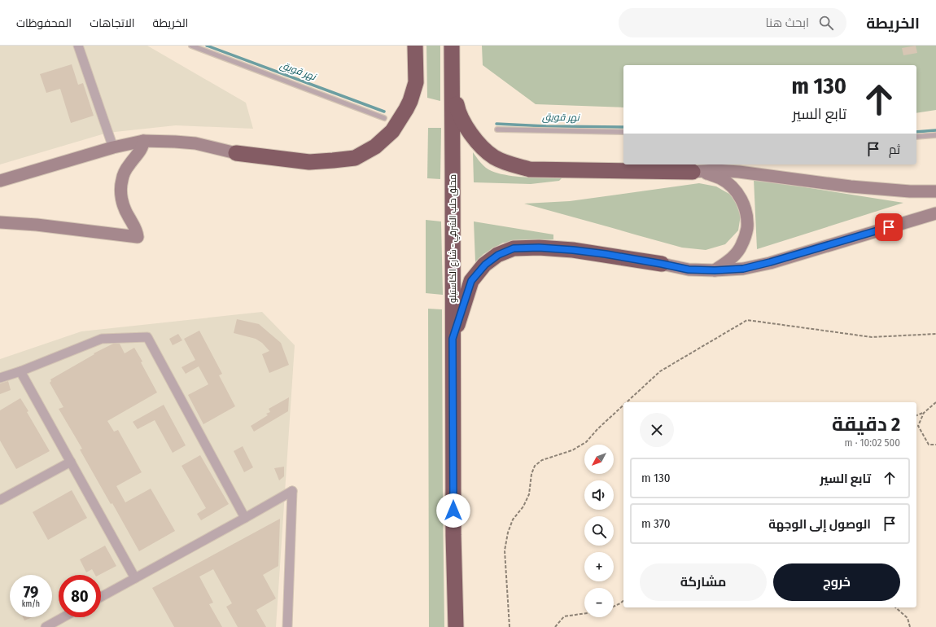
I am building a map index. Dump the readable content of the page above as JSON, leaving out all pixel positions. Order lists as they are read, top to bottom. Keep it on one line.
{"streets":{"highway":["محلق حلب الشرقي - شارع الكاستيلو"]},"water":["نهر قويق"],"north":"bottom left","page":{"header":"الخريطة","search":"ابحث هنا","nav":["الخريطة","الاتجاهات","المحفوظات"],"turn":["130 m","تابع السير"],"then":"ثم","heading":["2 دقيقة","500 m · 10:02"],"map_buttons":["+","−"],"list":[{"name":"تابع السير","value":"130 m"},{"name":"الوصول إلى الوجهة","value":"370 m"}],"buttons":["خروج","مشاركة"],"speed":"79 km/h","limit":"80"}}
